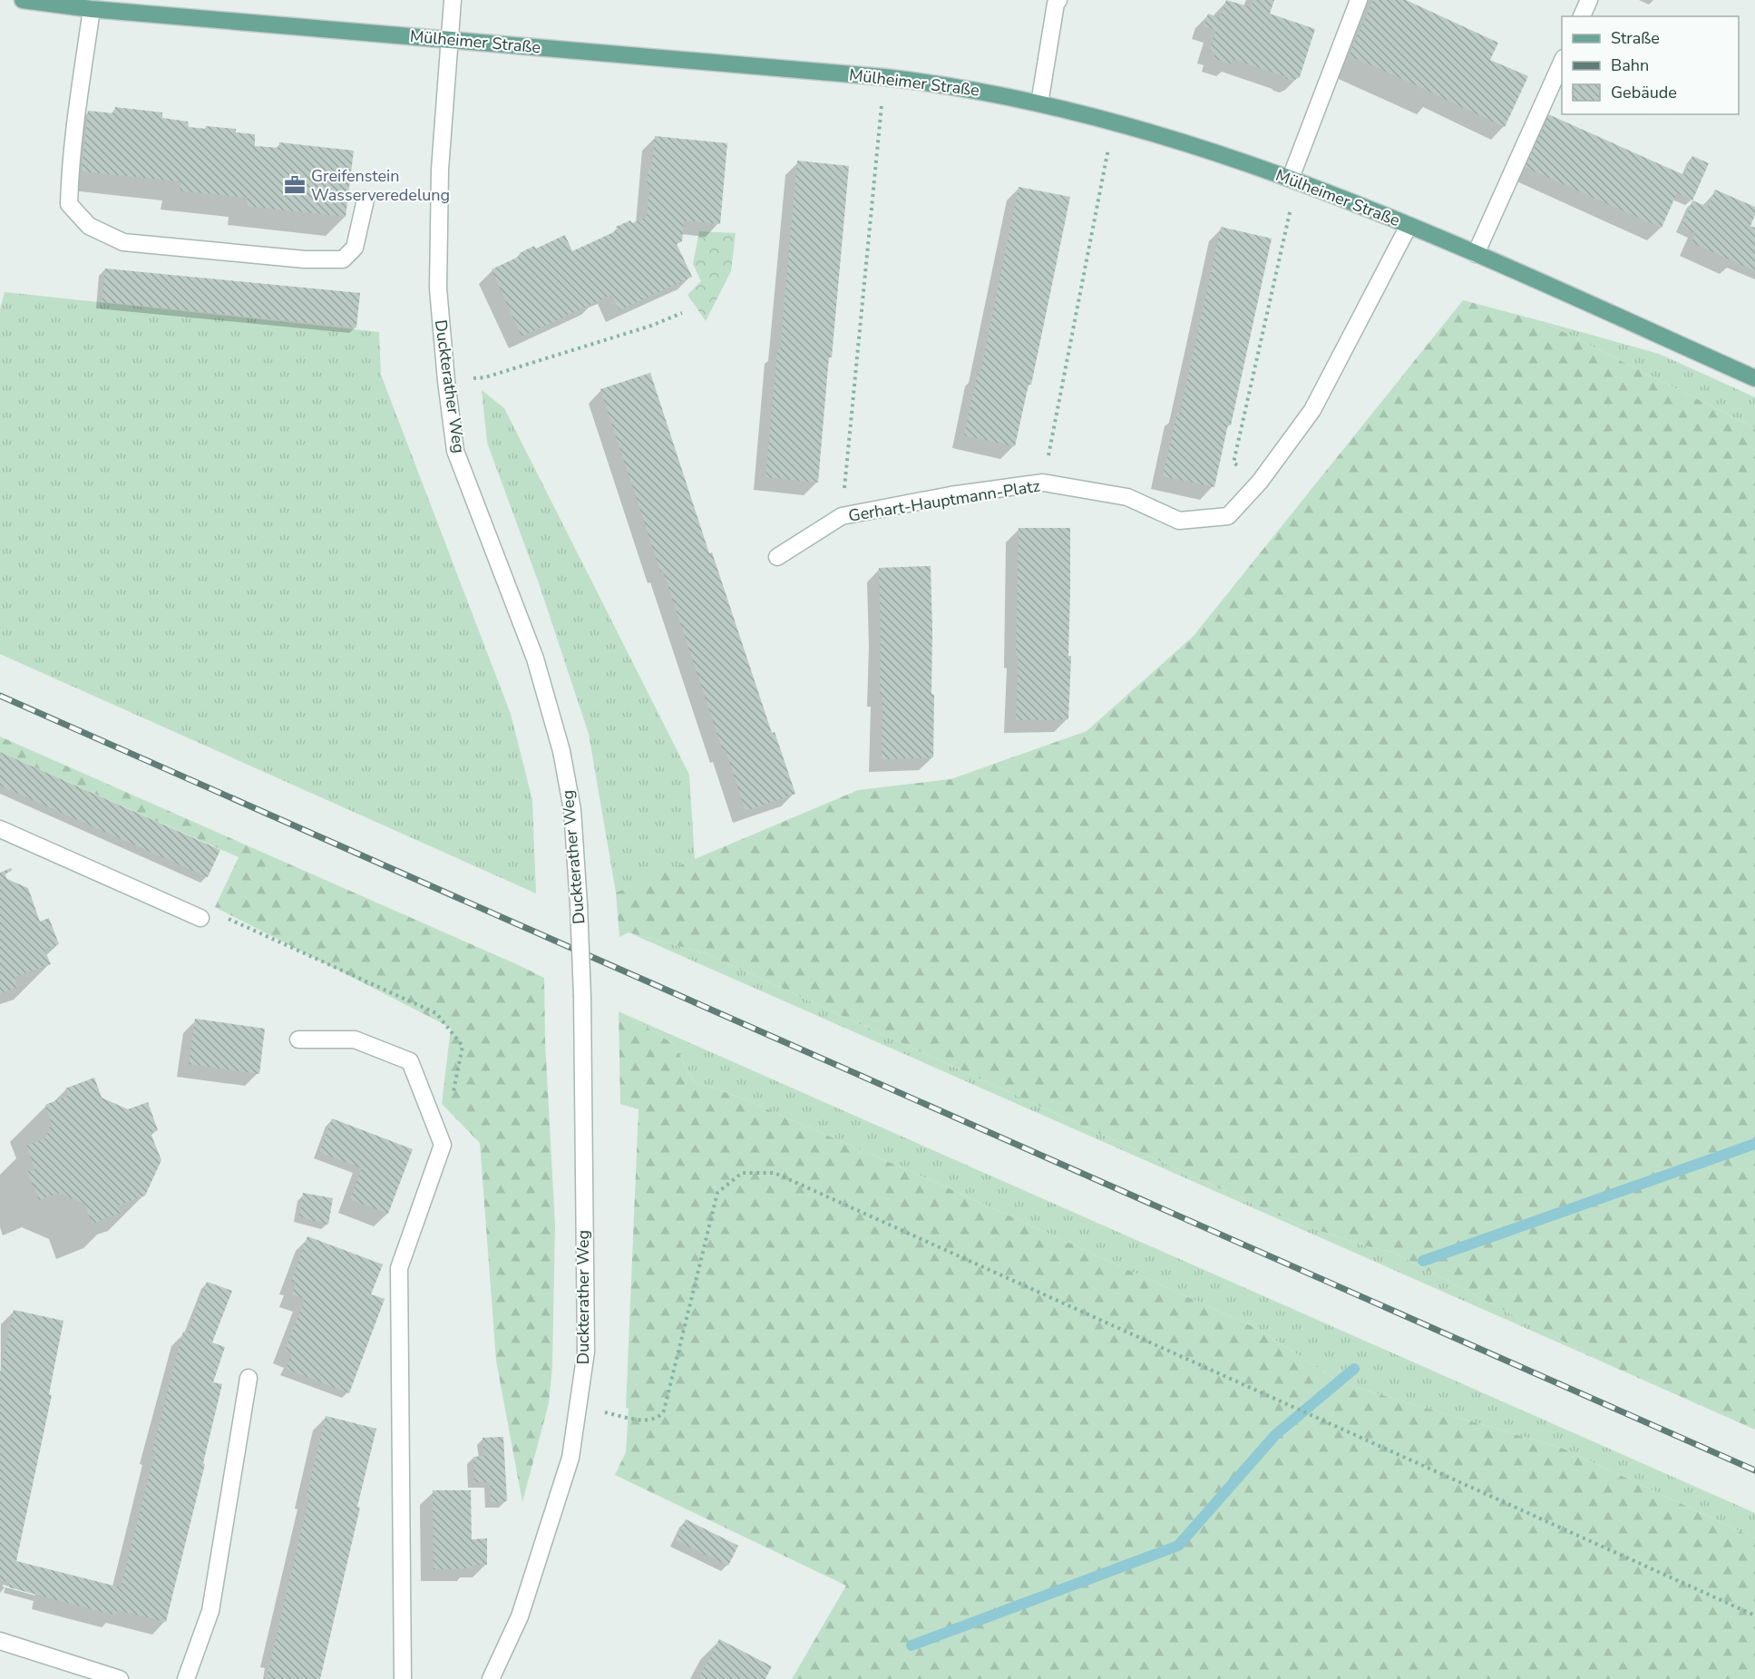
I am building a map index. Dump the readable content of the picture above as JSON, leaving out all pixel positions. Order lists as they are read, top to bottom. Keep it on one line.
{"streets":{"main road":["Mülheimer Straße"],"street":["Duckterather Weg","Gerhart-Hauptmann-Platz"]},"crossings":[["Mülheimer Straße","Duckterather Weg"],["Mülheimer Straße","Gerhart-Hauptmann-Platz"]],"places":{"office":["Greifenstein Wasserveredelung"]},"legend":["Straße","Bahn","Gebäude"]}
